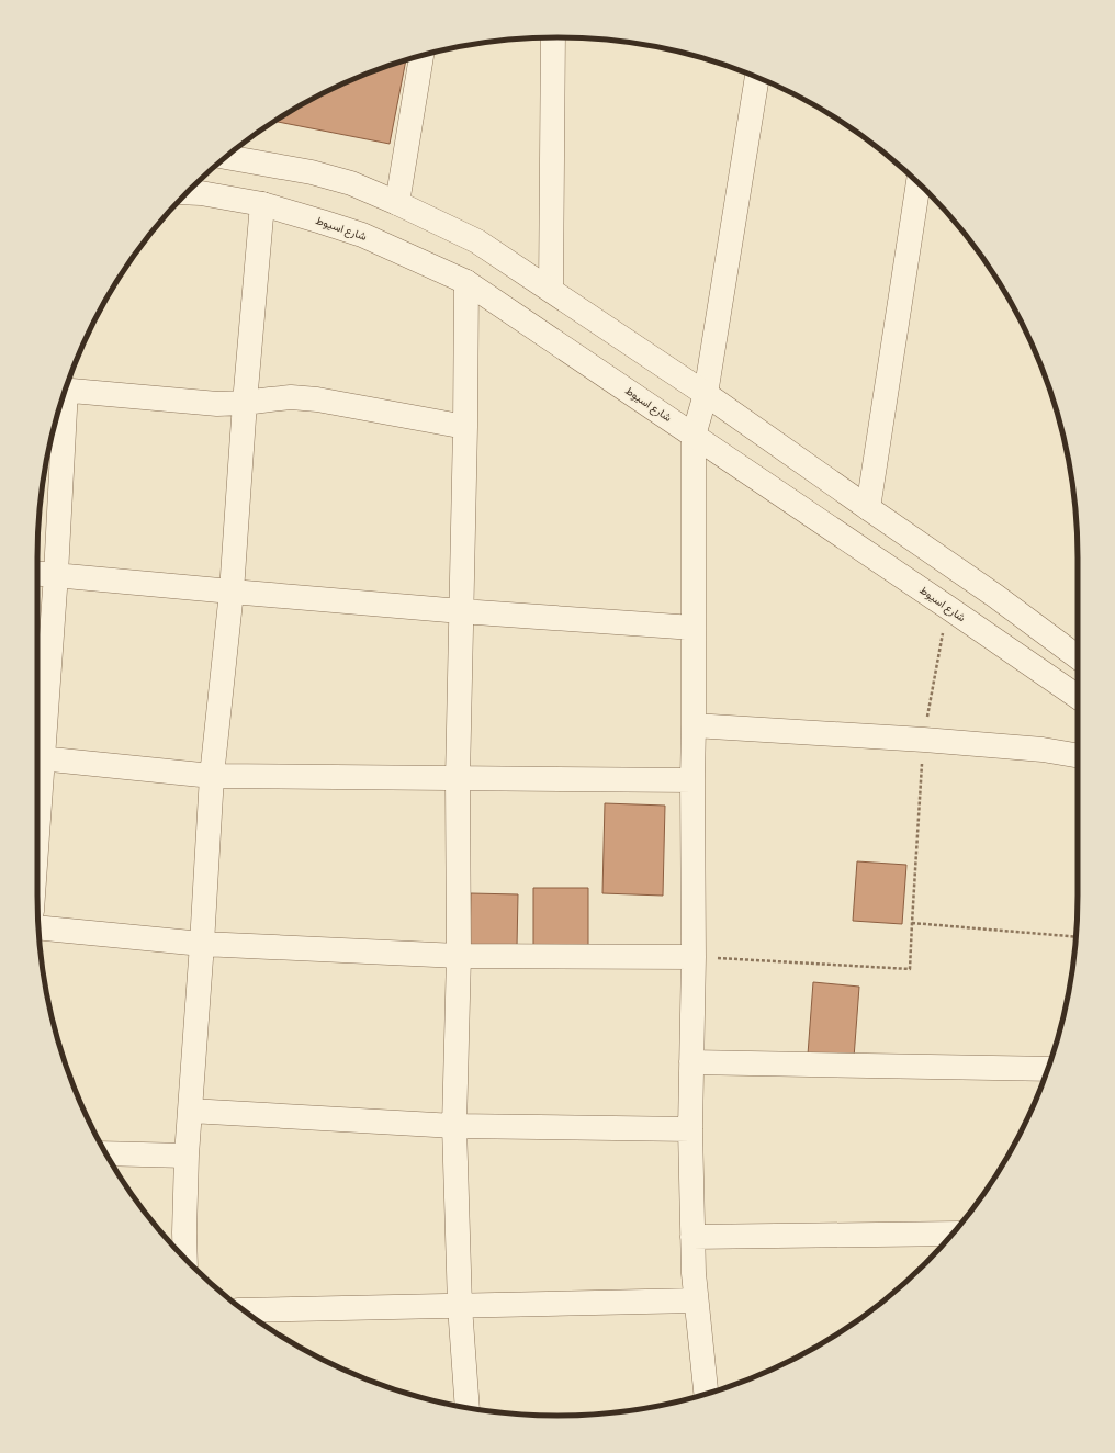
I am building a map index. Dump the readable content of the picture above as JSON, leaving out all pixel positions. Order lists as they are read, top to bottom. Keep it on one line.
{"streets":{"street":["شارع اسيوط"]}}
